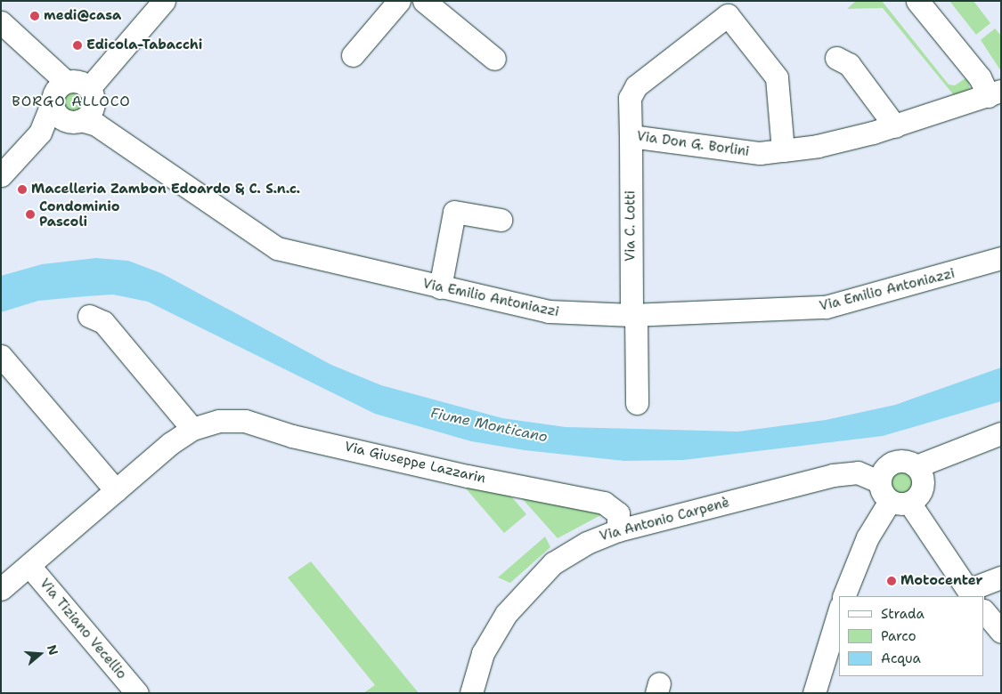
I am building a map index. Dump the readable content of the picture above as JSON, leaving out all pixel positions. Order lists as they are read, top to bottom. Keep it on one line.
{"streets":{"street":["Via Don G. Borlini","Via C. Lotti","Via Emilio Antoniazzi","Via Giuseppe Lazzarin","Via Antonio Carpenè","Via Tiziano Vecellio"]},"crossings":[["Via Don G. Borlini","Via C. Lotti"],["Via C. Lotti","Via Emilio Antoniazzi"],["Via Giuseppe Lazzarin","Via Antonio Carpenè"],["Via Giuseppe Lazzarin","Via Tiziano Vecellio"]],"districts":["BORGO ALLOCO"],"water":["Fiume Monticano"],"places":["medi@casa","Edicola-Tabacchi","Macelleria Zambon Edoardo & C. S.n.c.","Condominio Pascoli","Motocenter"],"legend":["Strada","Parco","Acqua"],"north":"right"}
